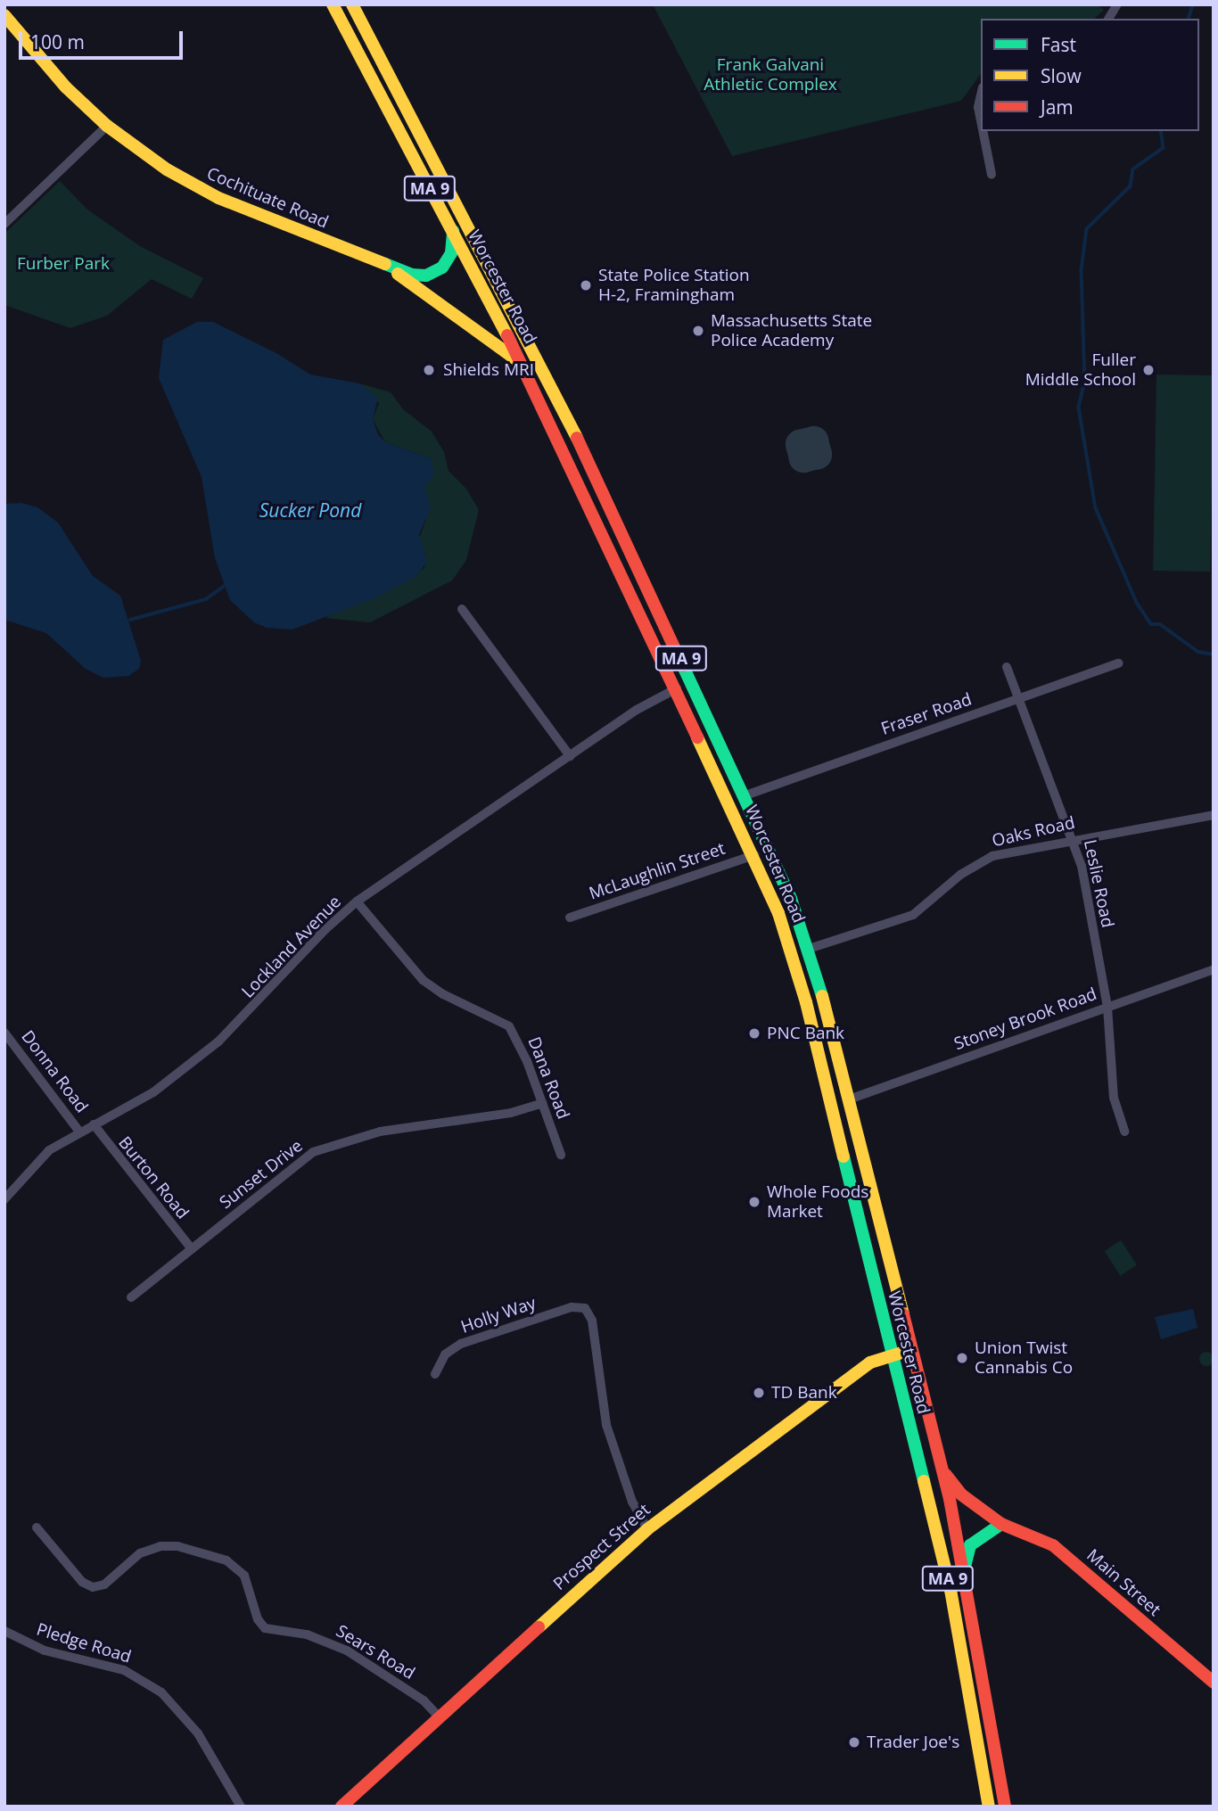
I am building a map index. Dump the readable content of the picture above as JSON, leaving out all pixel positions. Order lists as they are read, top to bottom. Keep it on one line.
{"streets":{"main road":["MA 9","Cochituate Road","Worcester Road","Prospect Street","Main Street"],"street":["Fraser Road","Oaks Road","McLaughlin Street","Leslie Road","Lockland Avenue","Stoney Brook Road","Donna Road","Dana Road","Sunset Drive","Burton Road","Holly Way","Pledge Road","Sears Road"]},"crossings":[["Cochituate Road","Worcester Road"],["Worcester Road","Fraser Road"],["Worcester Road","Oaks Road"],["Worcester Road","McLaughlin Street"],["Worcester Road","Lockland Avenue"],["Worcester Road","Stoney Brook Road"],["Worcester Road","Prospect Street"],["Worcester Road","Main Street"],["Fraser Road","Leslie Road"],["Oaks Road","Leslie Road"],["Leslie Road","Stoney Brook Road"],["Lockland Avenue","Donna Road"],["Lockland Avenue","Dana Road"],["Lockland Avenue","Burton Road"],["Dana Road","Sunset Drive"],["Sunset Drive","Burton Road"],["Holly Way","Prospect Street"],["Prospect Street","Sears Road"]],"water":["Sucker Pond"],"parks":["Frank Galvani Athletic Complex","Furber Park"],"places":["State Police Station H-2, Framingham","Massachusetts State Police Academy","Shields MRI","Fuller Middle School","PNC Bank","Whole Foods Market","Union Twist Cannabis Co","TD Bank","Trader Joe's"],"legend":["Fast","Slow","Jam"],"scale_bar":"100 m"}
